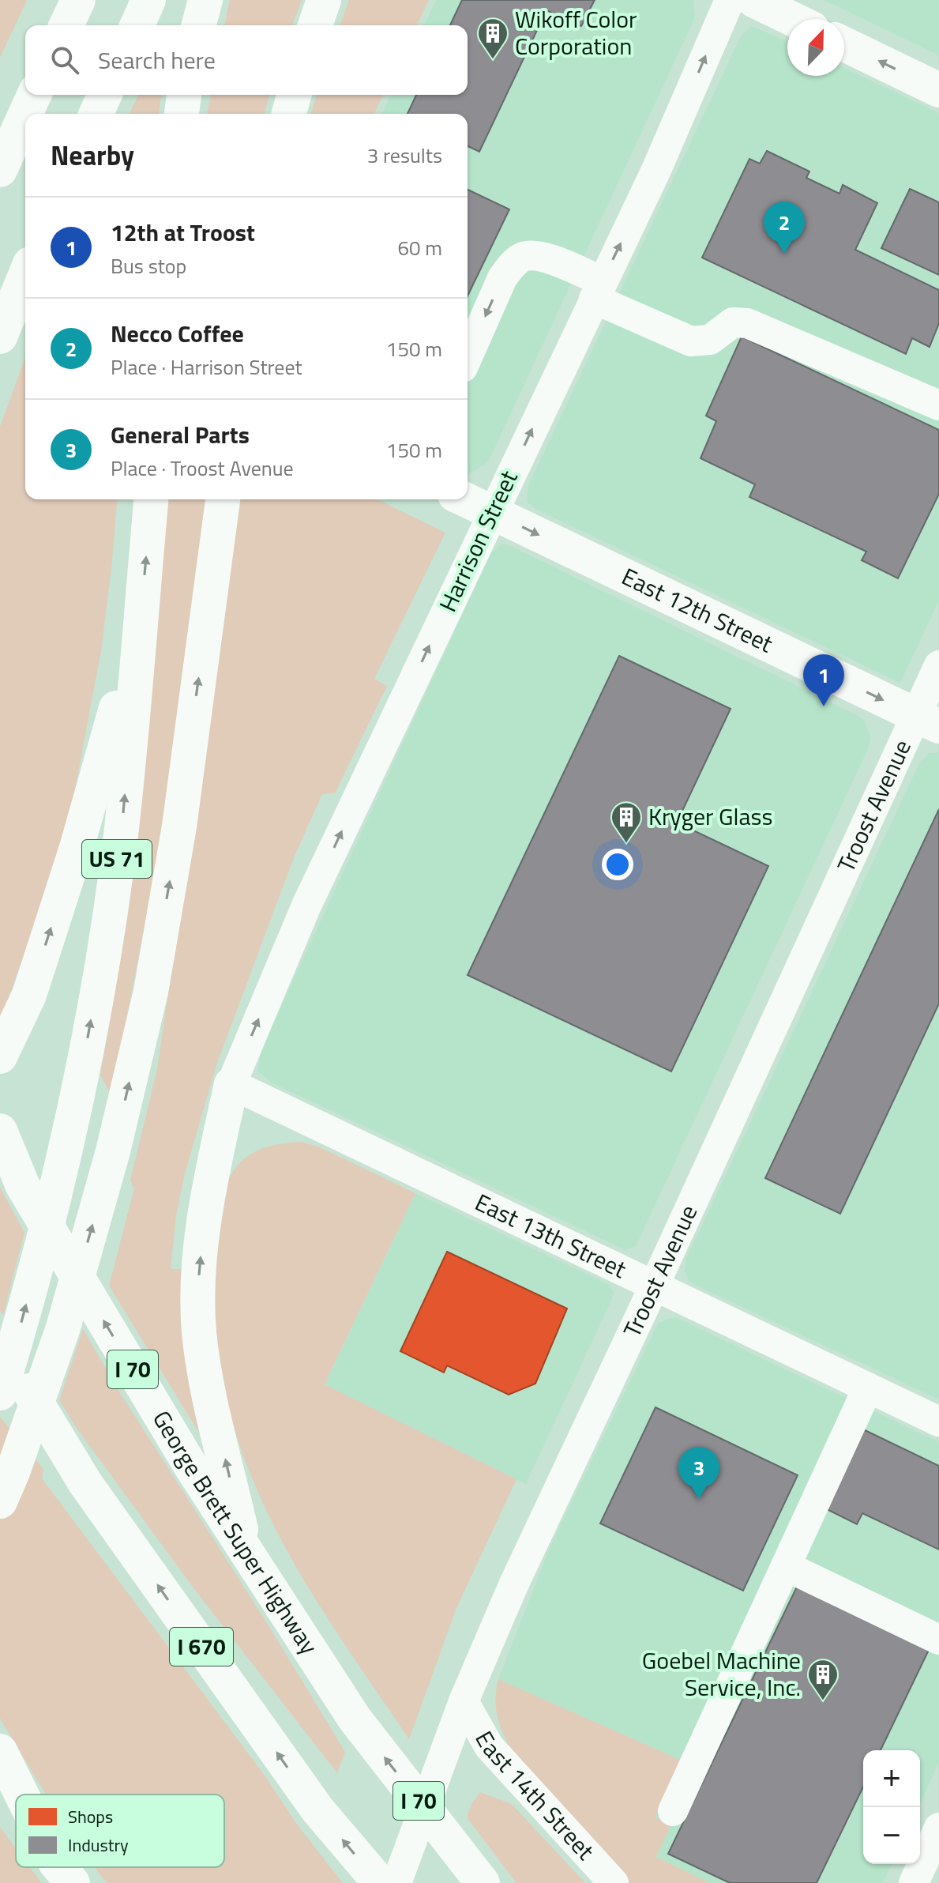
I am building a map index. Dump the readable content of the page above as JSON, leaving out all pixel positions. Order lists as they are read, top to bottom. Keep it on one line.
{"streets":{"main road":["East 12th Street","US 71","I 70","George Brett Super Highway","I 670"],"street":["Harrison Street","Troost Avenue","East 13th Street","East 14th Street"]},"crossings":[["Harrison Street","East 12th Street"],["Harrison Street","East 13th Street"],["East 12th Street","Troost Avenue"],["Troost Avenue","East 13th Street"],["Troost Avenue","East 14th Street"],["US 71","I 670"]],"one_way":["Harrison Street","East 12th Street"],"places":{"building":["Wikoff Color Corporation","Kryger Glass","Goebel Machine Service, Inc."]},"legend":["Shops","Industry"],"north":"top right","page":{"search":"Search here","heading":["Nearby","3 results"],"list":[{"mark":"1","name":"12th at Troost","note":"Bus stop","value":"60 m"},{"mark":"2","name":"Necco Coffee","note":"Place · Harrison Street","value":"150 m"},{"mark":"3","name":"General Parts","note":"Place · Troost Avenue","value":"150 m"}],"pins":["2","1","3"],"map_buttons":["+","−"]}}
